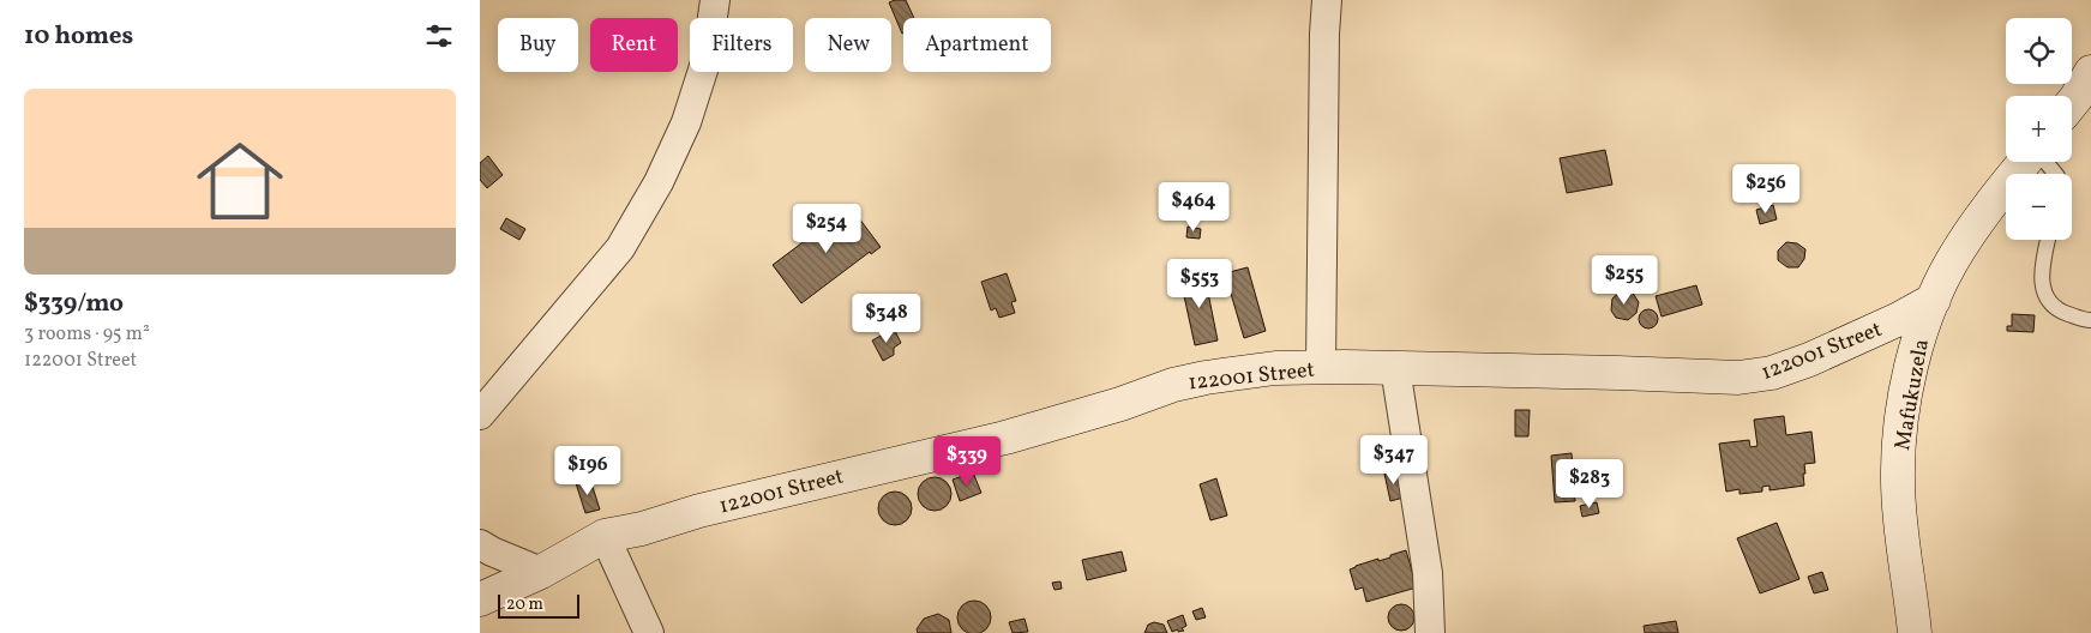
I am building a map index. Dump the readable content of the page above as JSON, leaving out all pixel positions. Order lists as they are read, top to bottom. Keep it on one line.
{"streets":{"street":["122001 Street","Mafukuzela"]},"crossings":[["122001 Street","Mafukuzela"]],"scale_bar":"20 m","page":{"heading":"10 homes","map_buttons":["+","−"],"chip":["Buy","Rent","Filters","New","Apartment"],"list":[{"name":"$339/mo","note":"3 rooms · 95 m² · 122001 Street"}],"price":["$256","$464","$254","$255","$553","$348","$347","$339","$196","$283"],"scale":"20 m"}}
